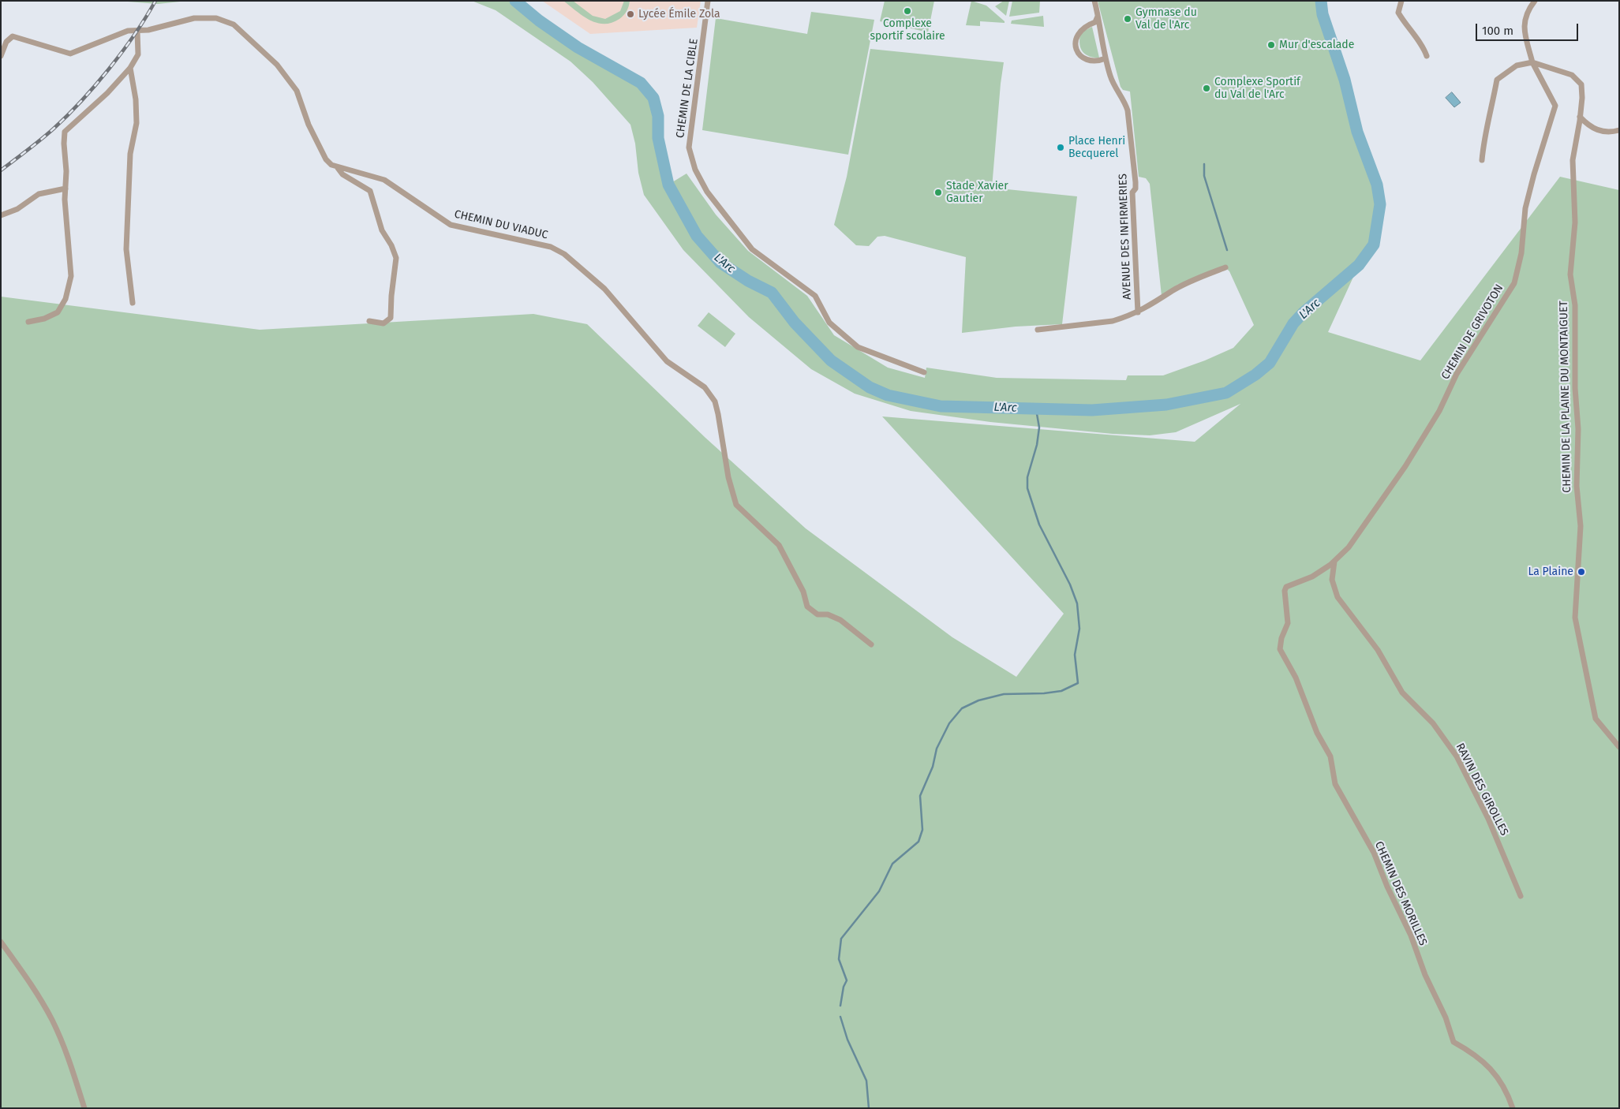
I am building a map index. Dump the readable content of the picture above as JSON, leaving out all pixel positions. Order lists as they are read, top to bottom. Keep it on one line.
{"streets":{"street":["CHEMIN DE LA CIBLE","CHEMIN DU VIADUC","AVENUE DES INFIRMERIES","CHEMIN DE GRIVOTON","CHEMIN DE LA PLAINE DU MONTAIGUET","RAVIN DES GIROLLES","CHEMIN DES MORILLES"]},"crossings":[["CHEMIN DE GRIVOTON","CHEMIN DE LA PLAINE DU MONTAIGUET"],["CHEMIN DE GRIVOTON","RAVIN DES GIROLLES"],["CHEMIN DE GRIVOTON","CHEMIN DES MORILLES"]],"water":["L'Arc"],"places":["Complexe sportif scolaire","Lycée Émile Zola","Gymnase du Val de l'Arc","Mur d'escalade","Complexe Sportif du Val de l'Arc","Place Henri Becquerel","Stade Xavier Gautier","La Plaine"],"scale_bar":"100 m"}
